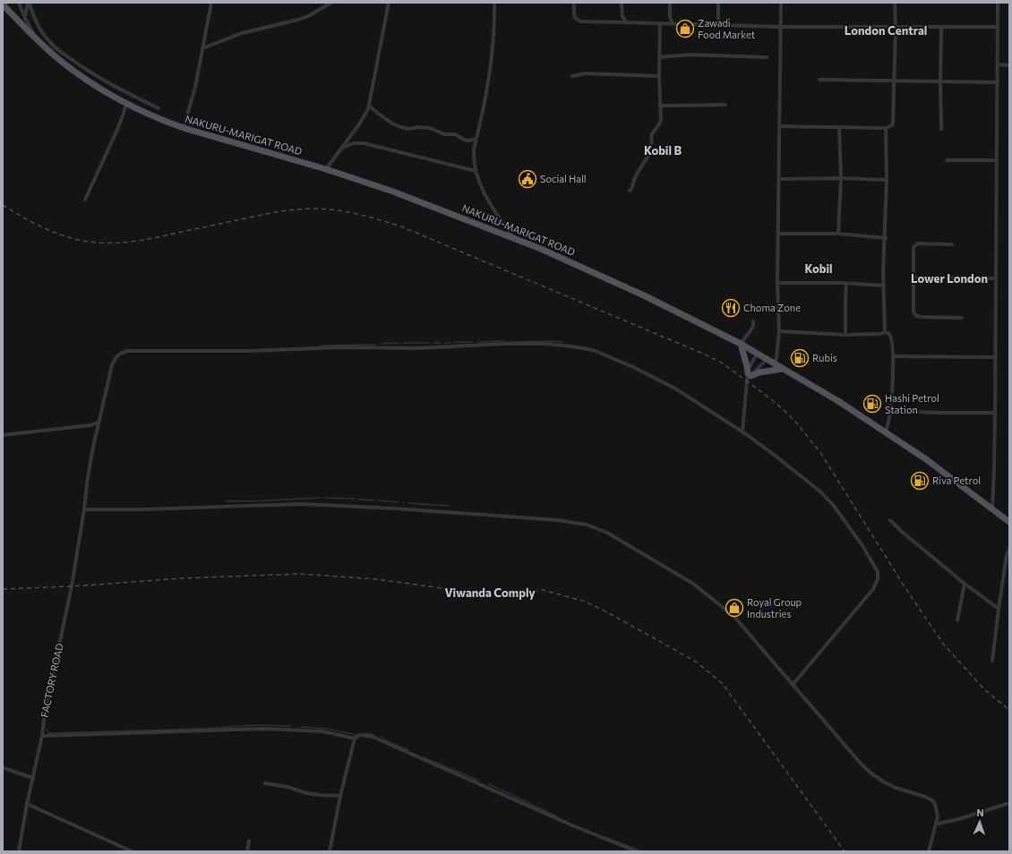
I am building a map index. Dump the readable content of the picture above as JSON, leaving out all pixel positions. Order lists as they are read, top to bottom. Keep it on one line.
{"streets":{"main road":["NAKURU-MARIGAT ROAD"],"street":["FACTORY ROAD"]},"districts":["London Central","Kobil B","Kobil","Lower London","Viwanda Comply"],"places":{"shop":["Zawadi Food Market","Royal Group Industries"],"public building":["Social Hall"],"restaurant":["Choma Zone"],"fuel station":["Rubis","Hashi Petrol Station","Riva Petrol"]},"north":"top"}
